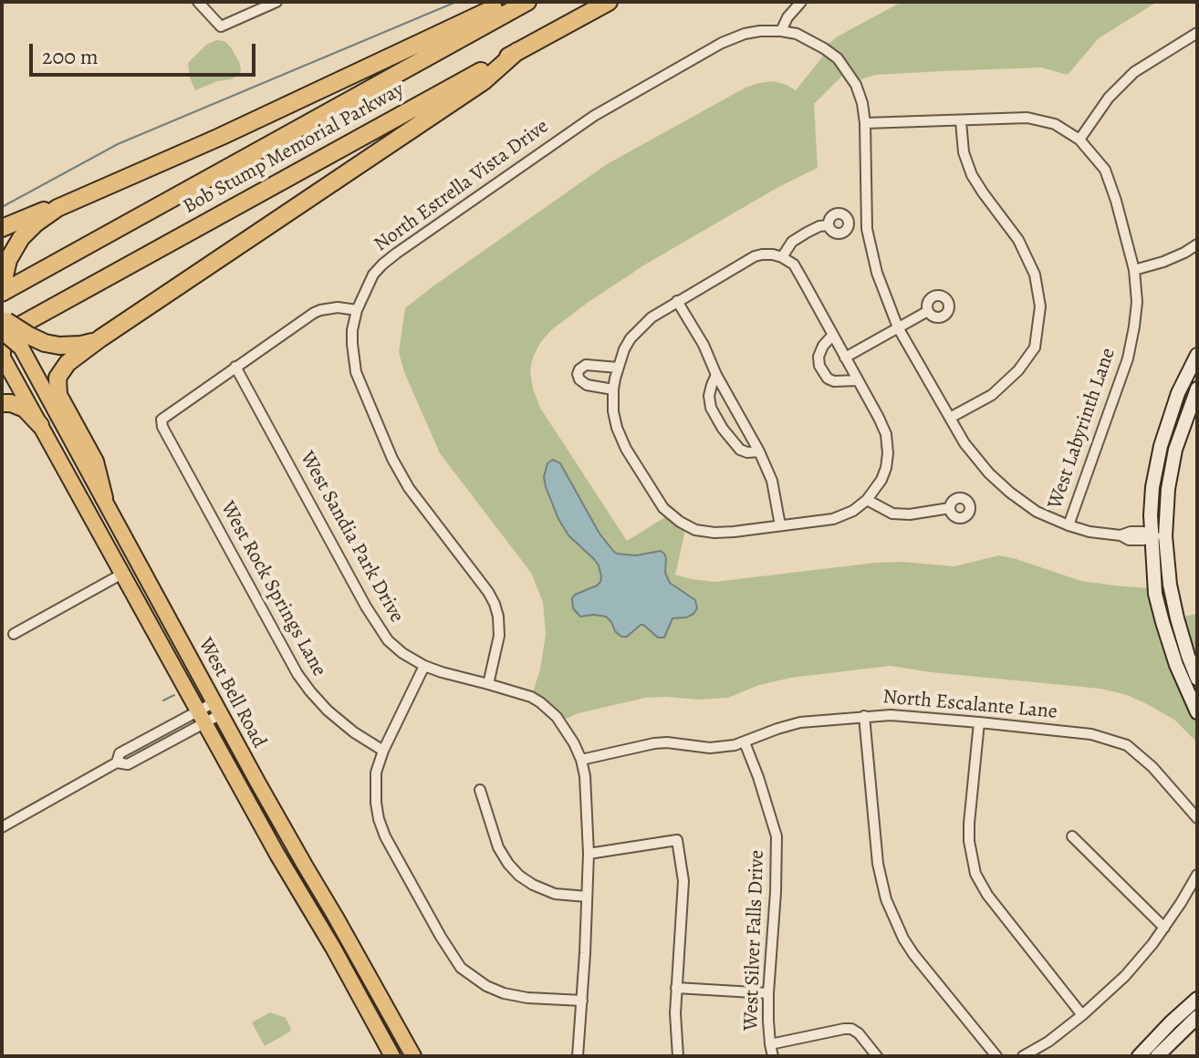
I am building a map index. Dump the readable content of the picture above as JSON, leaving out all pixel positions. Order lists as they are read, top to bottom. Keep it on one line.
{"streets":{"highway":["Bob Stump Memorial Parkway"],"main road":["West Bell Road"],"street":["North Estrella Vista Drive","West Labyrinth Lane","West Sandia Park Drive","West Rock Springs Lane","North Escalante Lane","West Silver Falls Drive"]},"crossings":[["North Estrella Vista Drive","West Sandia Park Drive"],["West Sandia Park Drive","West Rock Springs Lane"],["West Sandia Park Drive","North Escalante Lane"],["North Escalante Lane","West Silver Falls Drive"]],"scale_bar":"200 m"}
